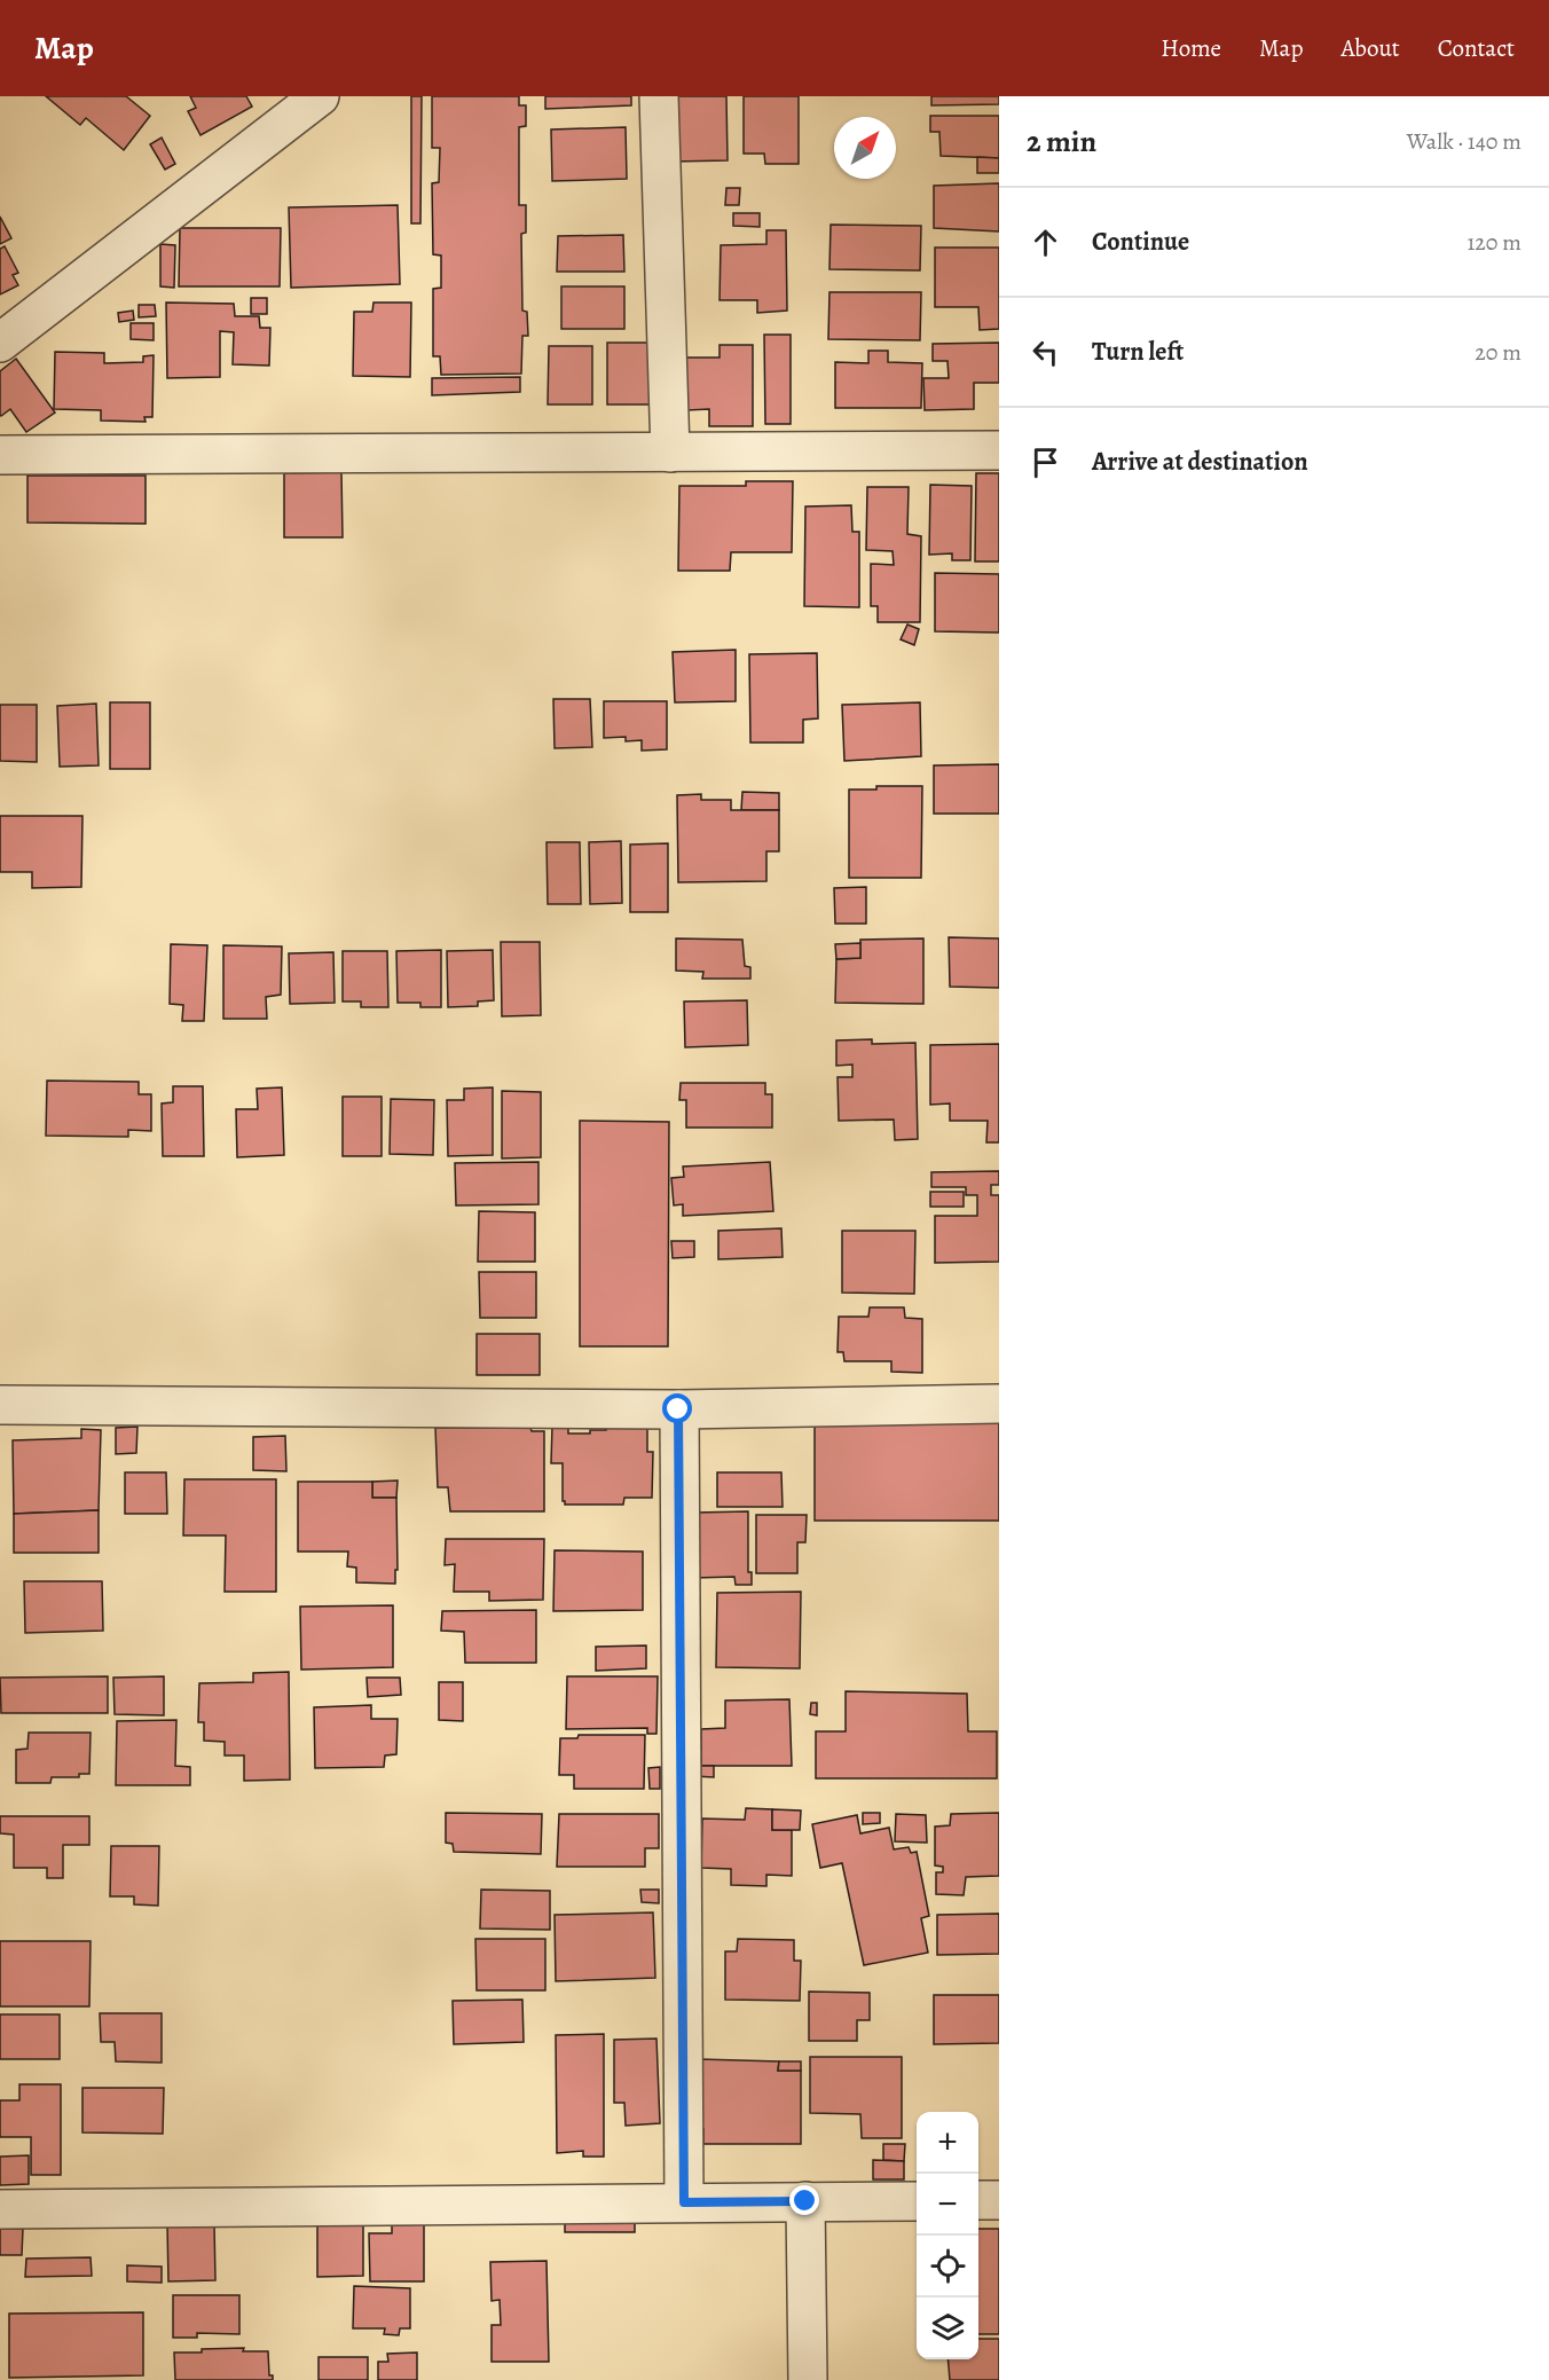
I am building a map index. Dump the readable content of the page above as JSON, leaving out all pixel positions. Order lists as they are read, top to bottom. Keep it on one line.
{"north":"top right","page":{"header":"Map","nav":["Home","Map","About","Contact"],"heading":["2 min","Walk · 140 m"],"list":[["Continue","120 m"],["Turn left","20 m"],"Arrive at destination"],"map_buttons":["+","−"]}}
